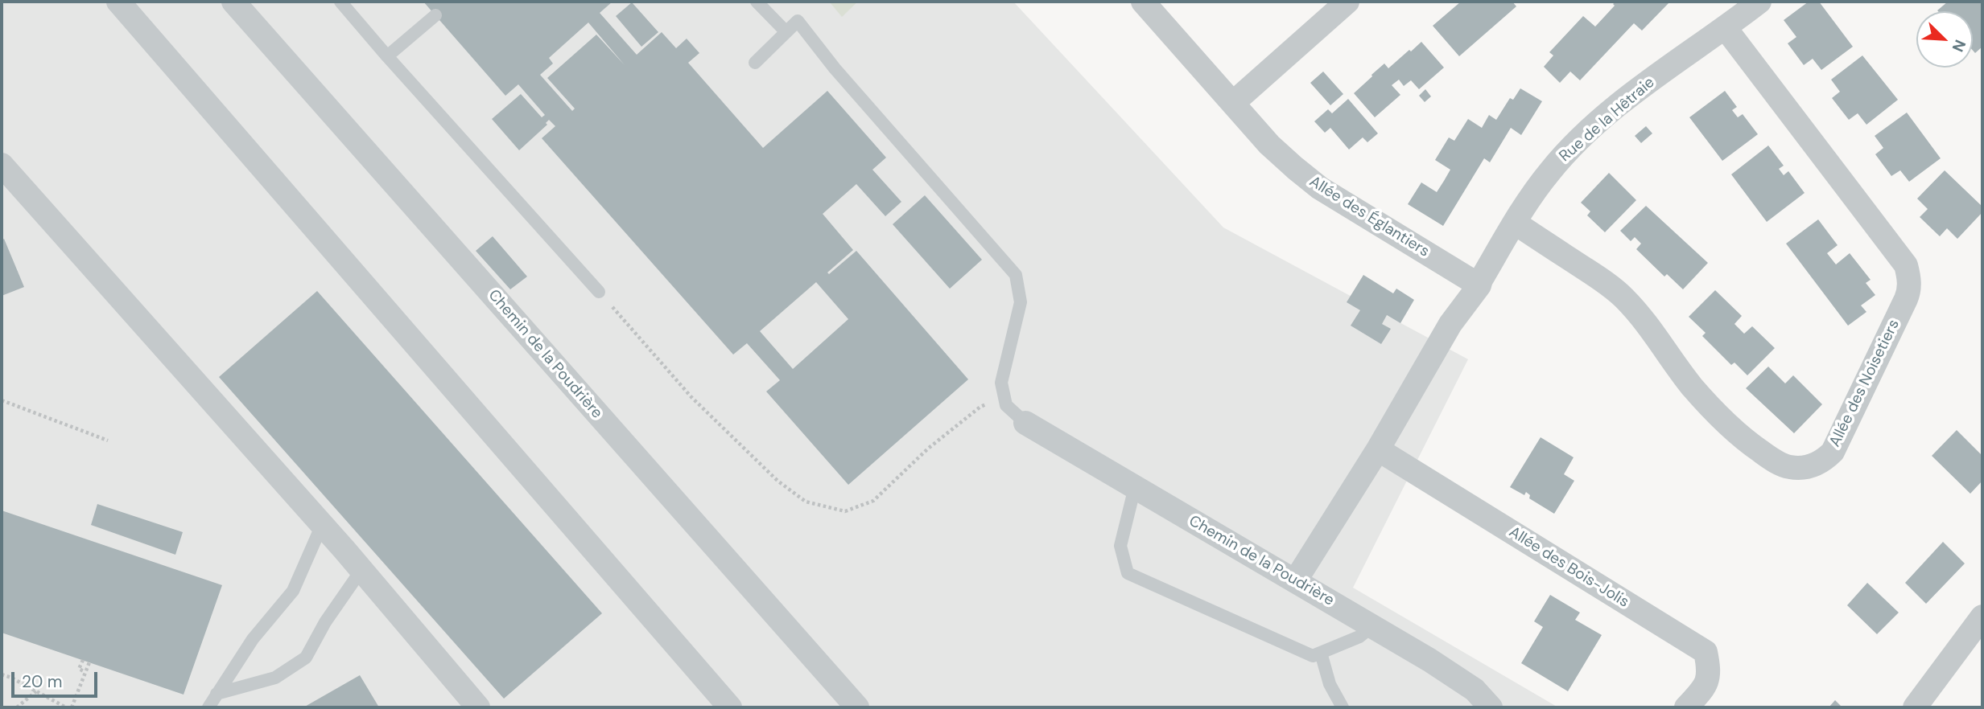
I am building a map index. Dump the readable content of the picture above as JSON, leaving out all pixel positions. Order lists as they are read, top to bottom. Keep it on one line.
{"streets":{"street":["Rue de la Hêtraie","Allée des Églantiers","Chemin de la Poudrière","Allée des Noisetiers","Allée des Bois-Jolis"]},"crossings":[["Rue de la Hêtraie","Allée des Églantiers"],["Rue de la Hêtraie","Allée des Noisetiers"],["Rue de la Hêtraie","Allée des Bois-Jolis"]],"scale_bar":"20 m","north":"bottom right"}
